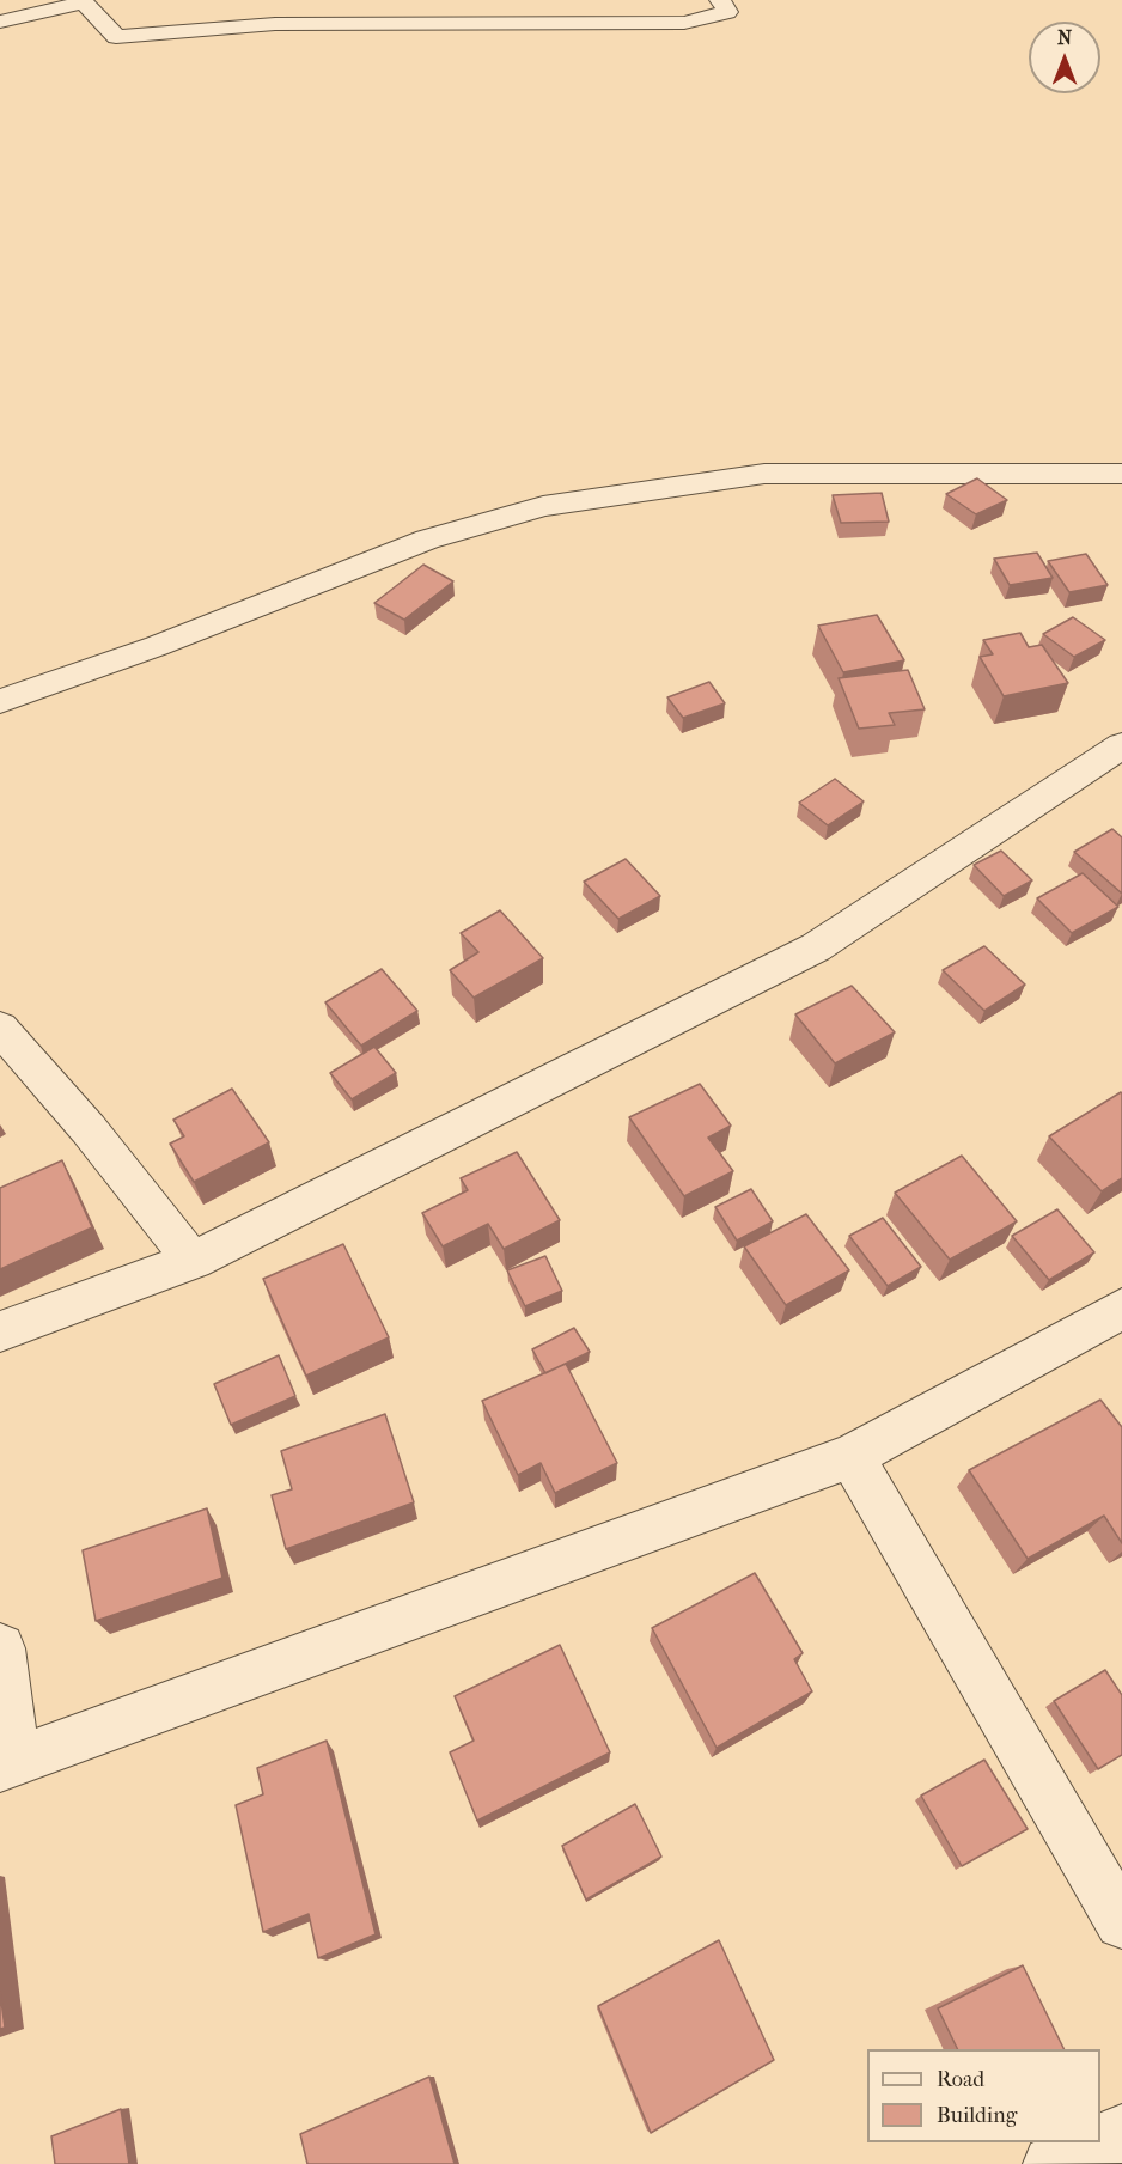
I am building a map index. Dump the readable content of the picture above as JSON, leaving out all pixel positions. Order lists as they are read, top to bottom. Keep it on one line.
{"legend":["Road","Building"],"north":"top"}
